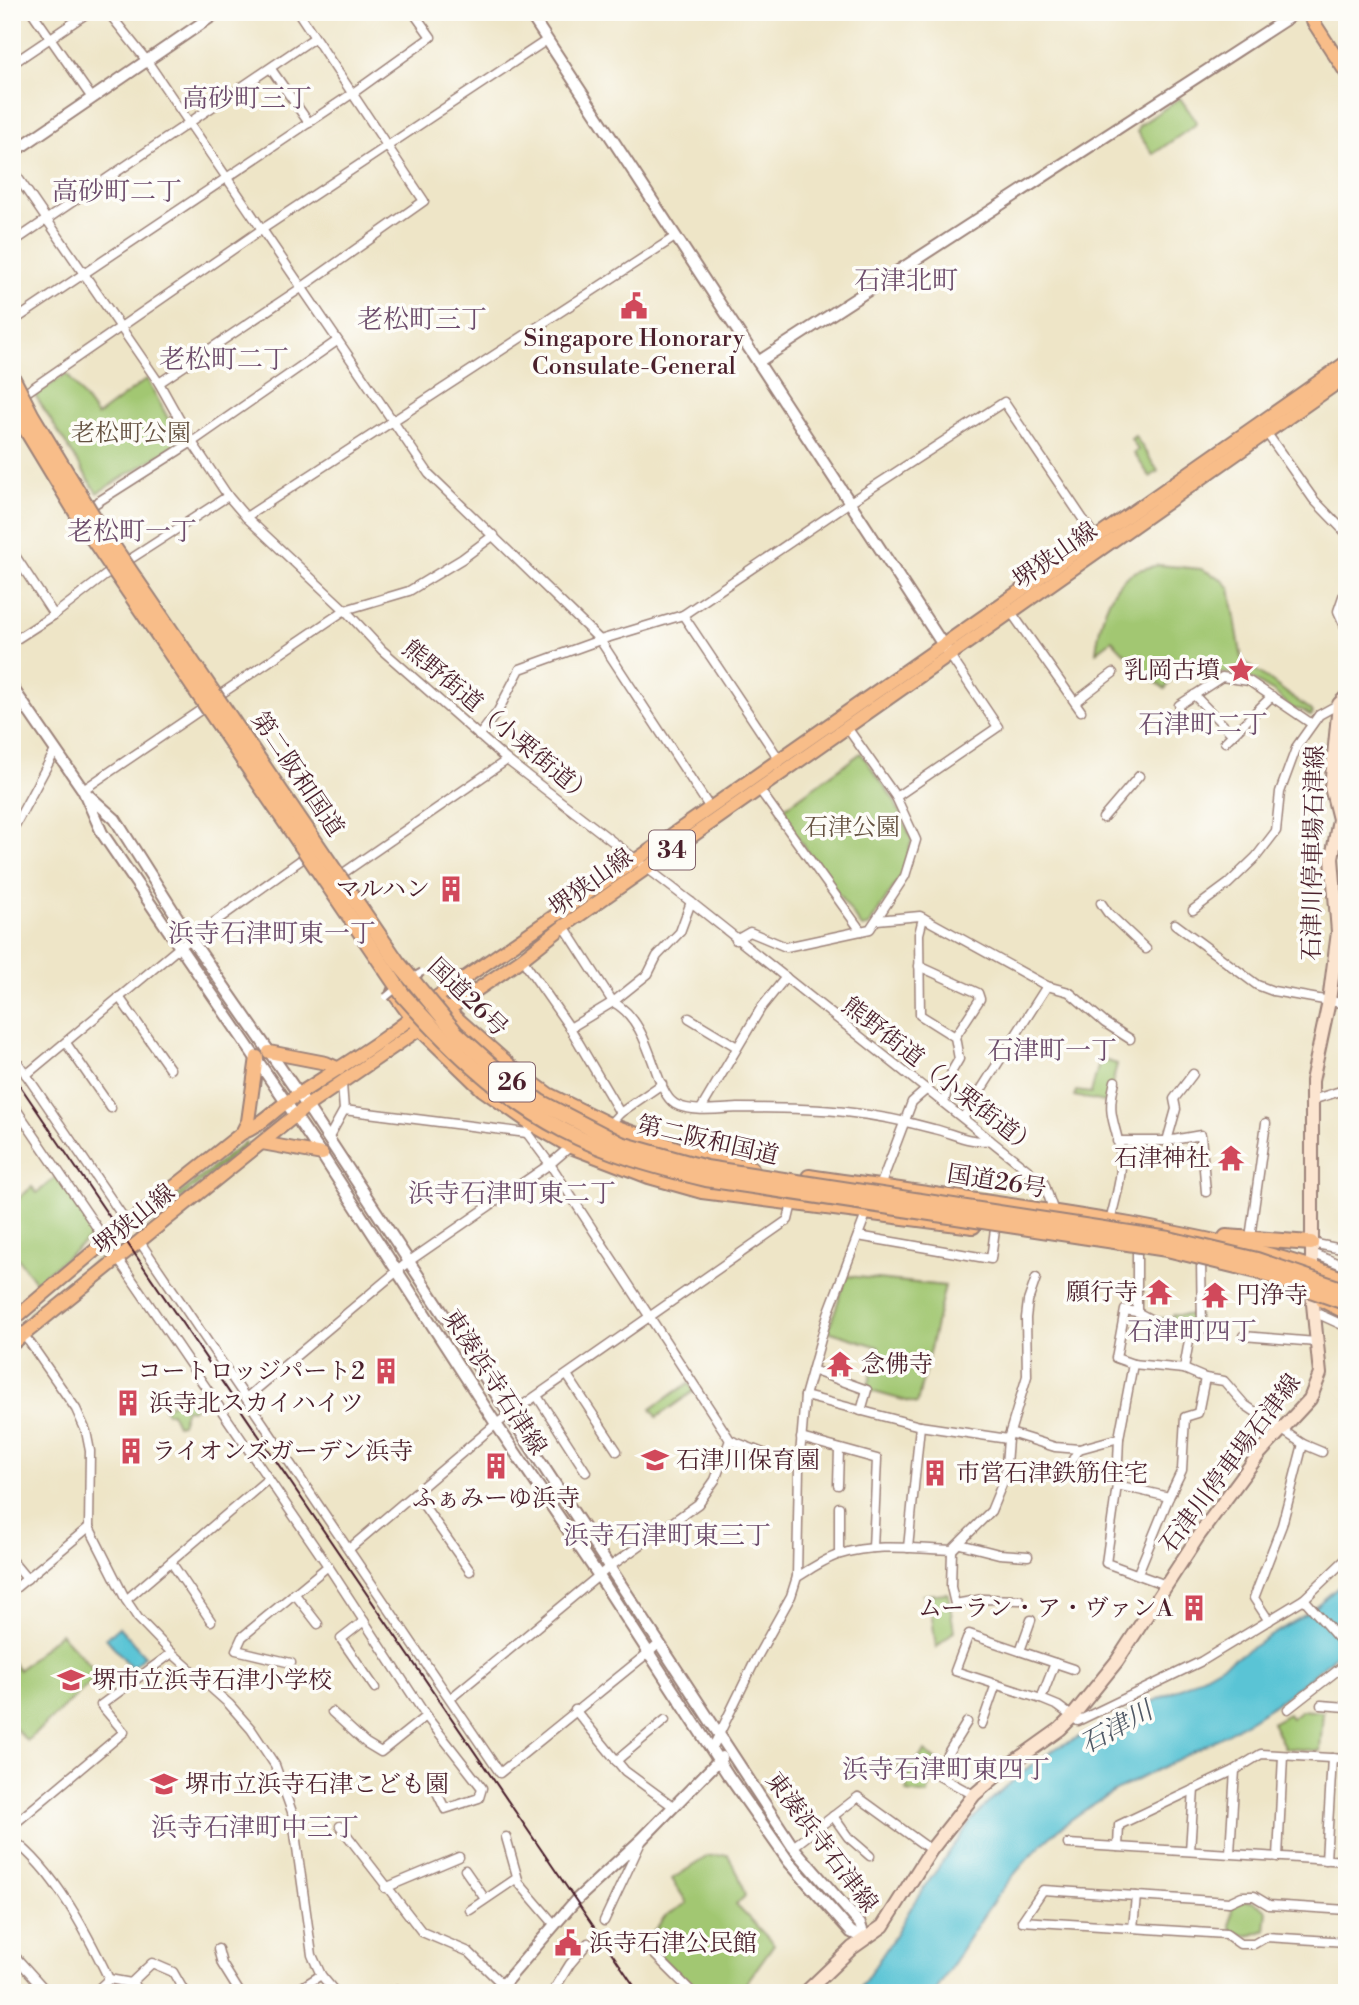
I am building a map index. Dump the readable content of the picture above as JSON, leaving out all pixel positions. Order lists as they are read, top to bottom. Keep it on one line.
{"streets":{"highway":["第二阪和国道","国道26号","26"],"main road":["堺狭山線","34","石津川停車場石津線"],"street":["熊野街道（小栗街道）","東湊浜寺石津線"]},"crossings":[["堺狭山線","熊野街道（小栗街道）"],["堺狭山線","国道26号"],["堺狭山線","東湊浜寺石津線"],["熊野街道（小栗街道）","国道26号"],["石津川停車場石津線","国道26号"],["石津川停車場石津線","東湊浜寺石津線"]],"districts":["高砂町三丁","高砂町二丁","石津北町","老松町三丁","老松町二丁","老松町一丁","石津町二丁","浜寺石津町東一丁","石津町一丁","浜寺石津町東二丁","石津町四丁","浜寺石津町東三丁","浜寺石津町東四丁","浜寺石津町中三丁"],"water":["石津川"],"parks":["老松町公園","石津公園"],"places":{"public building":["Singapore Honorary Consulate-General","浜寺石津公民館"],"place":["乳岡古墳"],"building":["マルハン","コートロッジパート2","浜寺北スカイハイツ","ライオンズガーデン浜寺","ふぁみーゆ浜寺","市営石津鉄筋住宅","ムーラン・ア・ヴァンA"],"temple":["石津神社","願行寺","円浄寺","念佛寺"],"school or university":["石津川保育園","堺市立浜寺石津小学校","堺市立浜寺石津こども園"]}}
